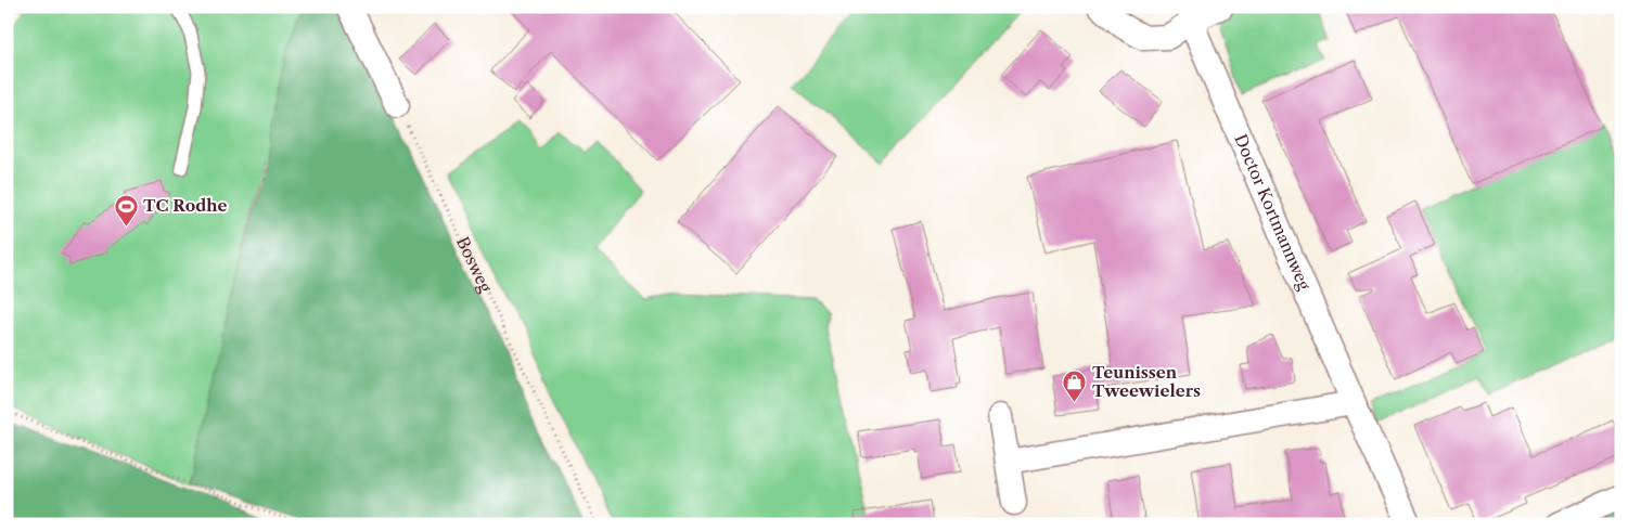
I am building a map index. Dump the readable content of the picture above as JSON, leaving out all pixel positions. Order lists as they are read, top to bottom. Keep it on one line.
{"streets":{"street":["Doctor Kortmannweg"],"path":["Bosweg"]},"places":{"sports":["TC Rodhe"],"shop":["Teunissen Tweewielers"]}}
